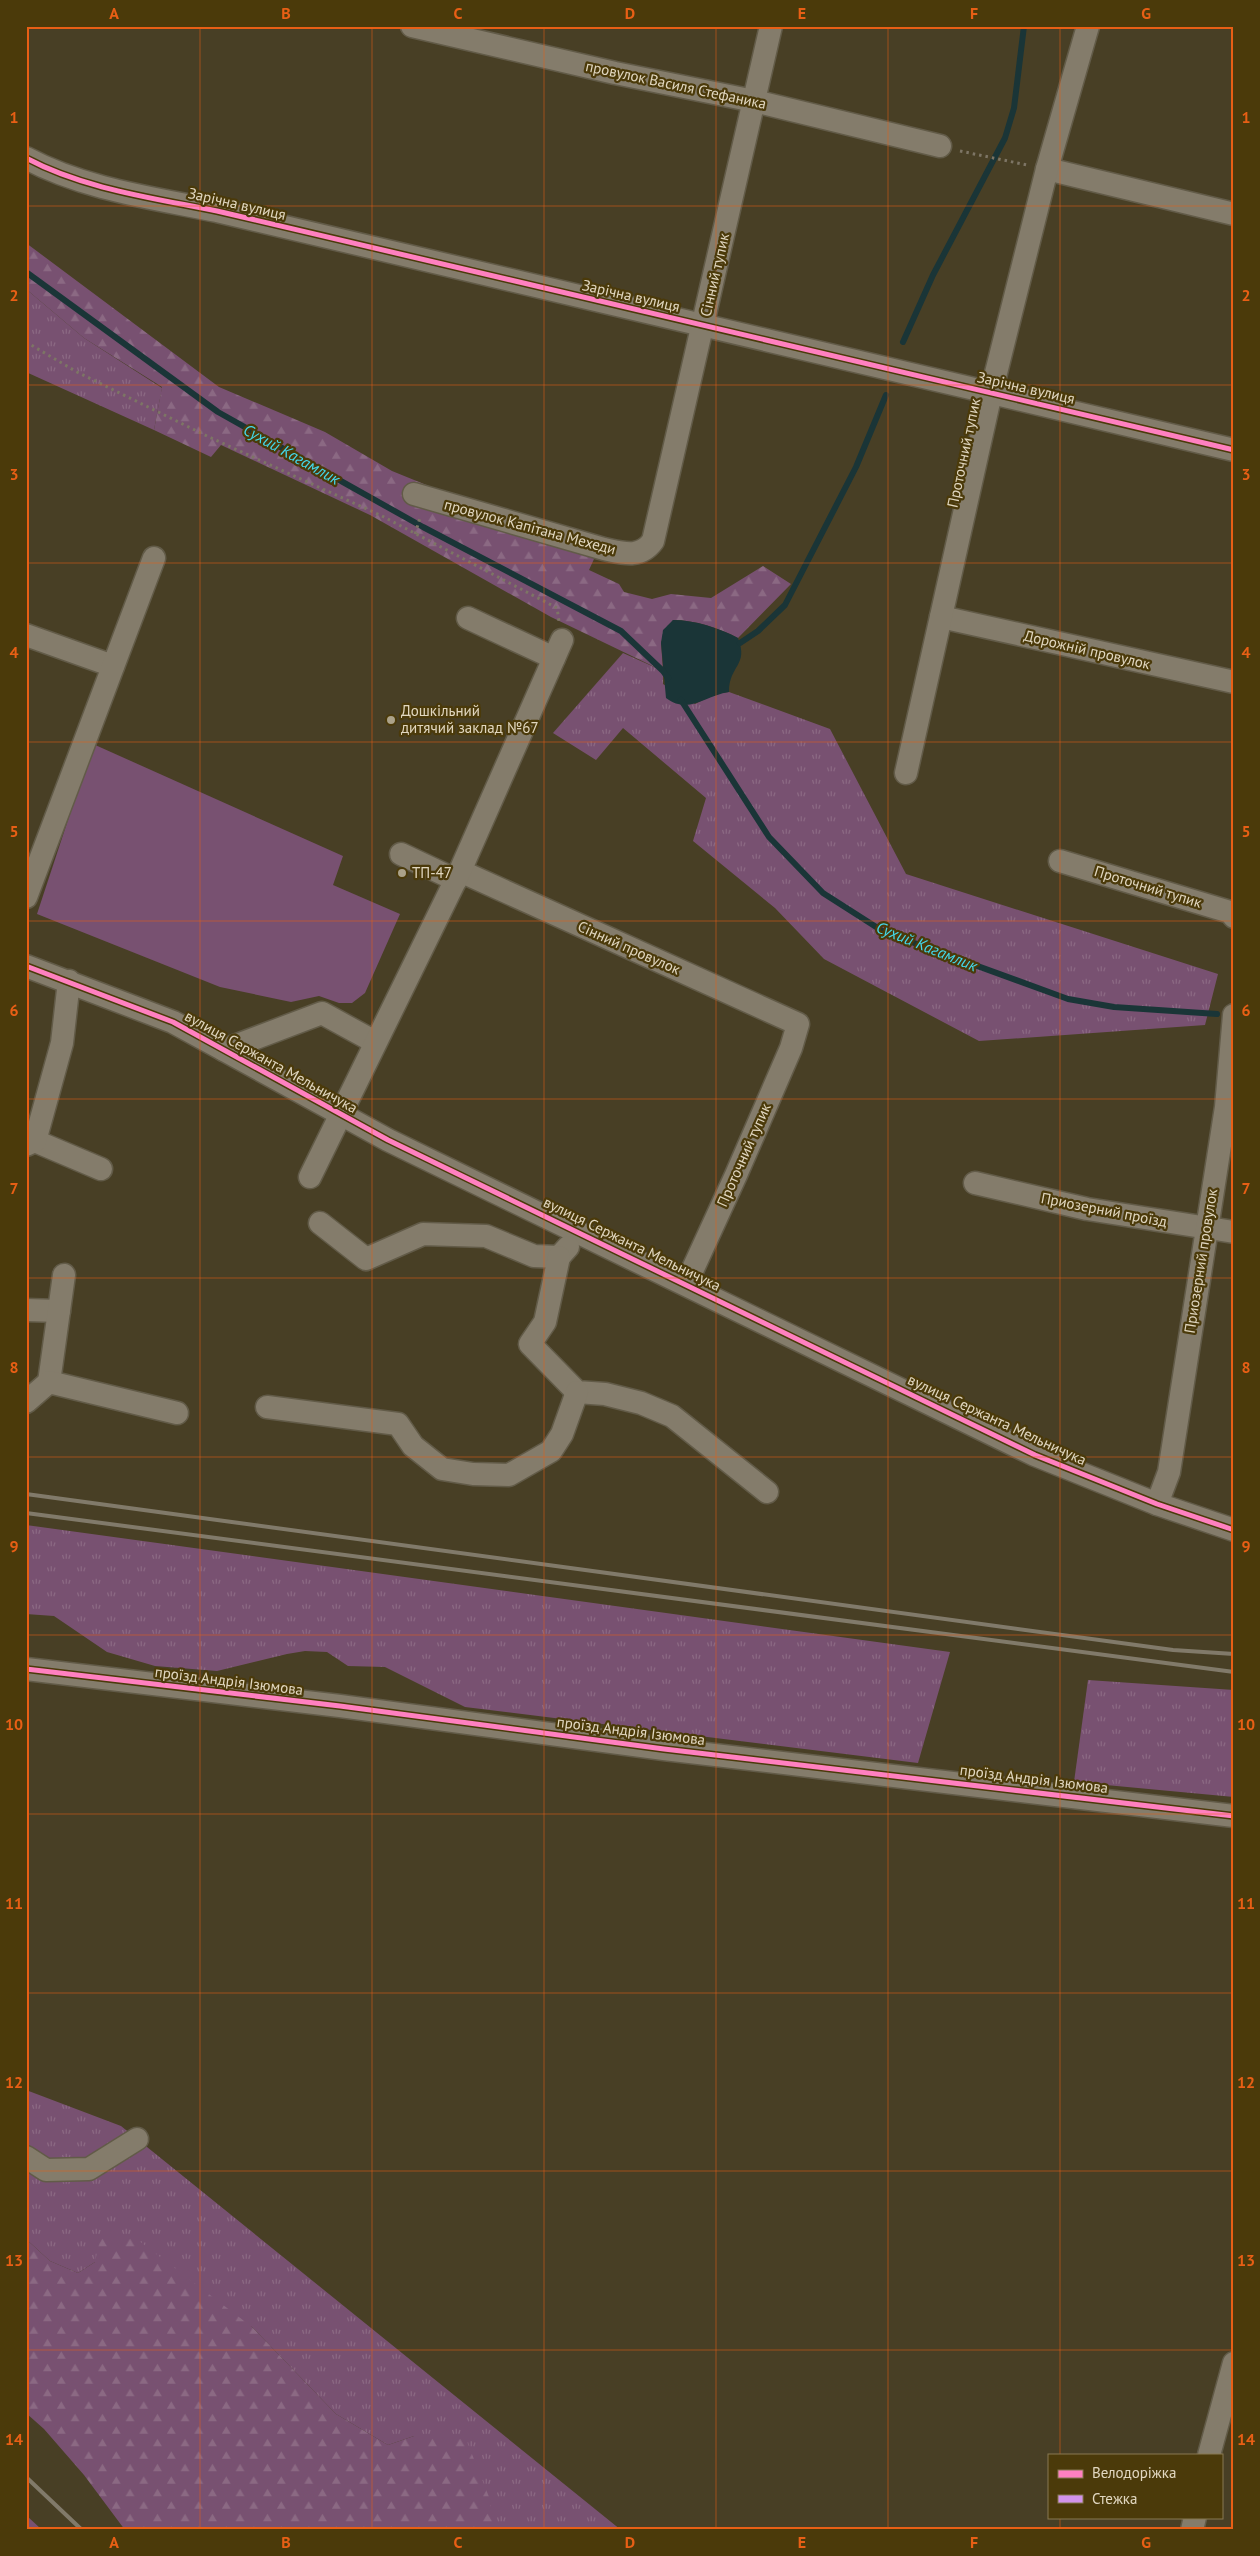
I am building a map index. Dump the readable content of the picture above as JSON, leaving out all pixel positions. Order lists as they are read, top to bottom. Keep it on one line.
{"streets":{"street":["провулок Василя Стефаника","Зарічна вулиця","Сінний тупик","Проточний тупик","провулок Капітана Мехеди","Дорожній провулок","Сінний провулок","вулиця Сержанта Мельничука","Приозерний проїзд","Приозерний провулок","проїзд Андрія Ізюмова"]},"crossings":[["провулок Василя Стефаника","Сінний тупик"],["Зарічна вулиця","Сінний тупик"],["Зарічна вулиця","Проточний тупик"],["Сінний тупик","провулок Капітана Мехеди"],["Проточний тупик","Дорожній провулок"],["Проточний тупик","Сінний провулок"],["Проточний тупик","вулиця Сержанта Мельничука"],["вулиця Сержанта Мельничука","Приозерний провулок"],["Приозерний проїзд","Приозерний провулок"]],"water":["Сухий Кагамлик"],"places":["Дошкільний дитячий заклад №67","ТП-47"],"legend":["Велодоріжка","Стежка"],"grid":{"columns":["A","B","C","D","E","F","G"],"rows":["1","2","3","4","5","6","7","8","9","10","11","12","13","14"]}}
